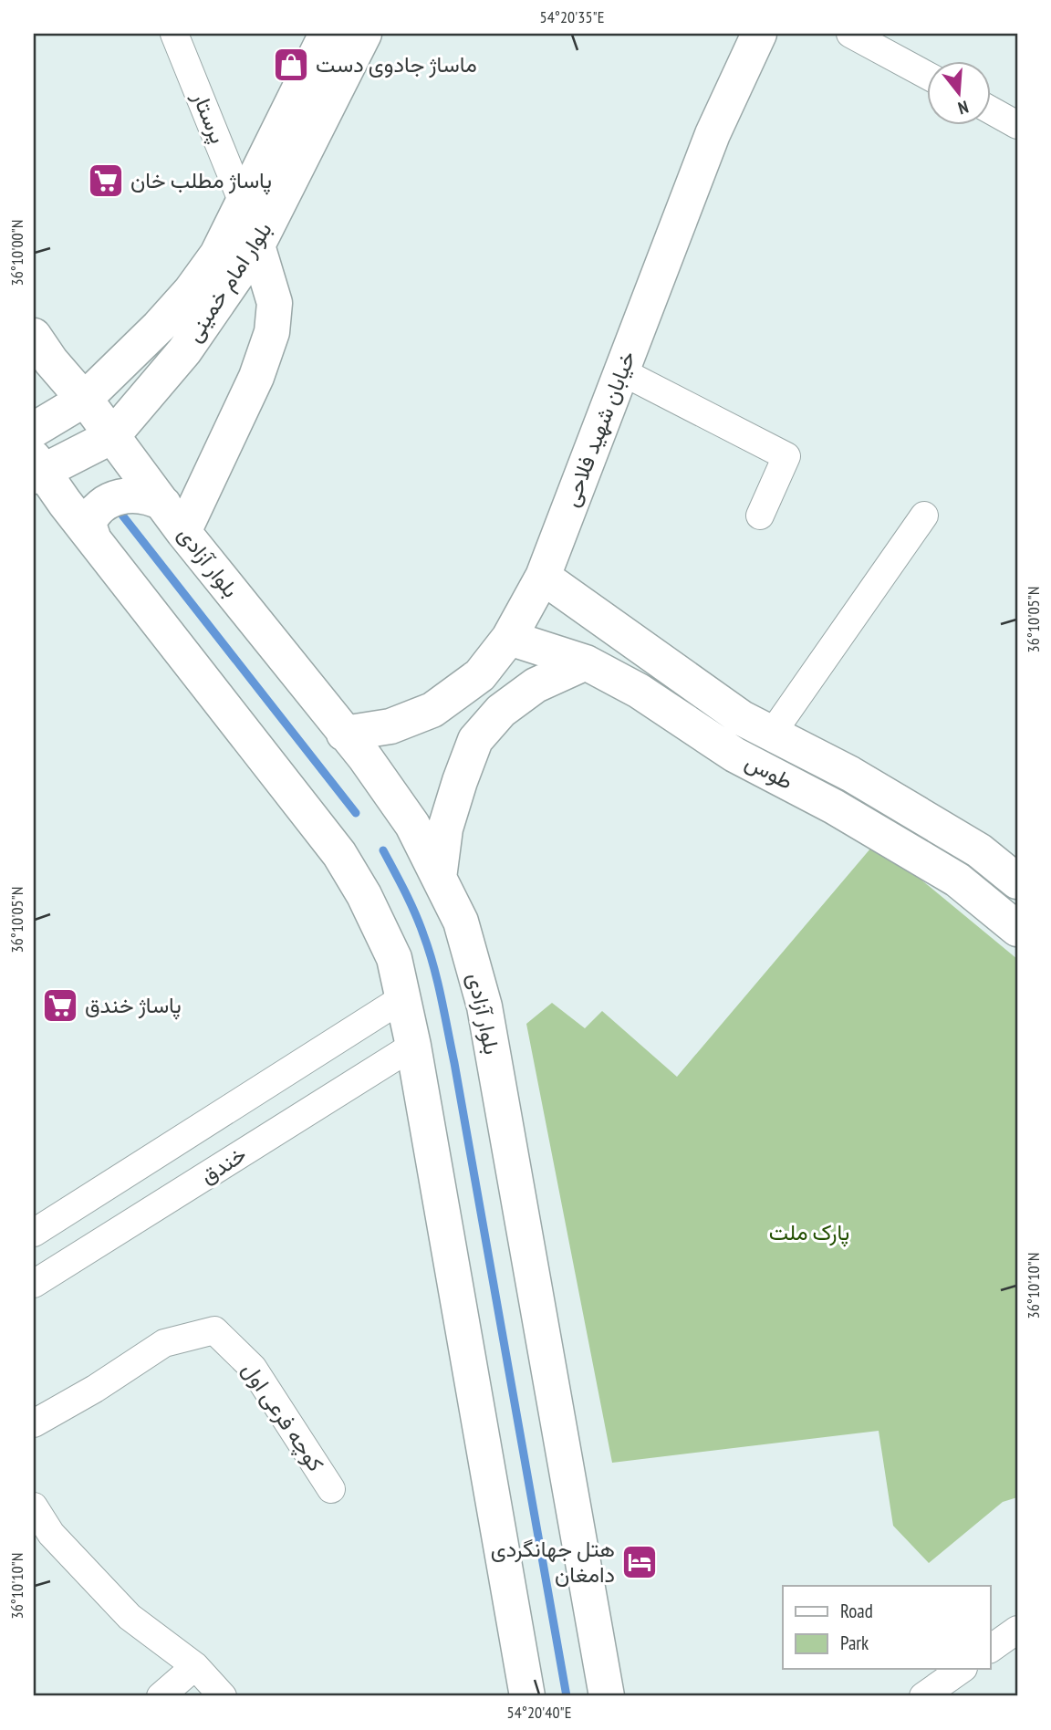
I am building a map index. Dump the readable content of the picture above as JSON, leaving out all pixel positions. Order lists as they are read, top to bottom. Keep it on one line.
{"streets":{"main road":["بلوار امام خمینی","خیابان شهید فلاحی","بلوار آزادی","طوس"],"street":["پرستار","خندق","کوچه فرعی اول"]},"crossings":[["پرستار","بلوار امام خمینی"],["بلوار امام خمینی","بلوار آزادی"],["خیابان شهید فلاحی","بلوار آزادی"],["خیابان شهید فلاحی","طوس"]],"parks":["پارک ملت"],"places":{"shop":["ماساژ جادوی دست"],"supermarket":["پاساژ مطلب خان","پاساژ خندق"],"hotel":["هتل جهانگردى دامغان"]},"legend":["Road","Park"],"north":"bottom","coordinates":["54°20'35\"E","36°10'00\"N","36°10'05\"N","36°10'10\"N","54°20'40\"E"]}
